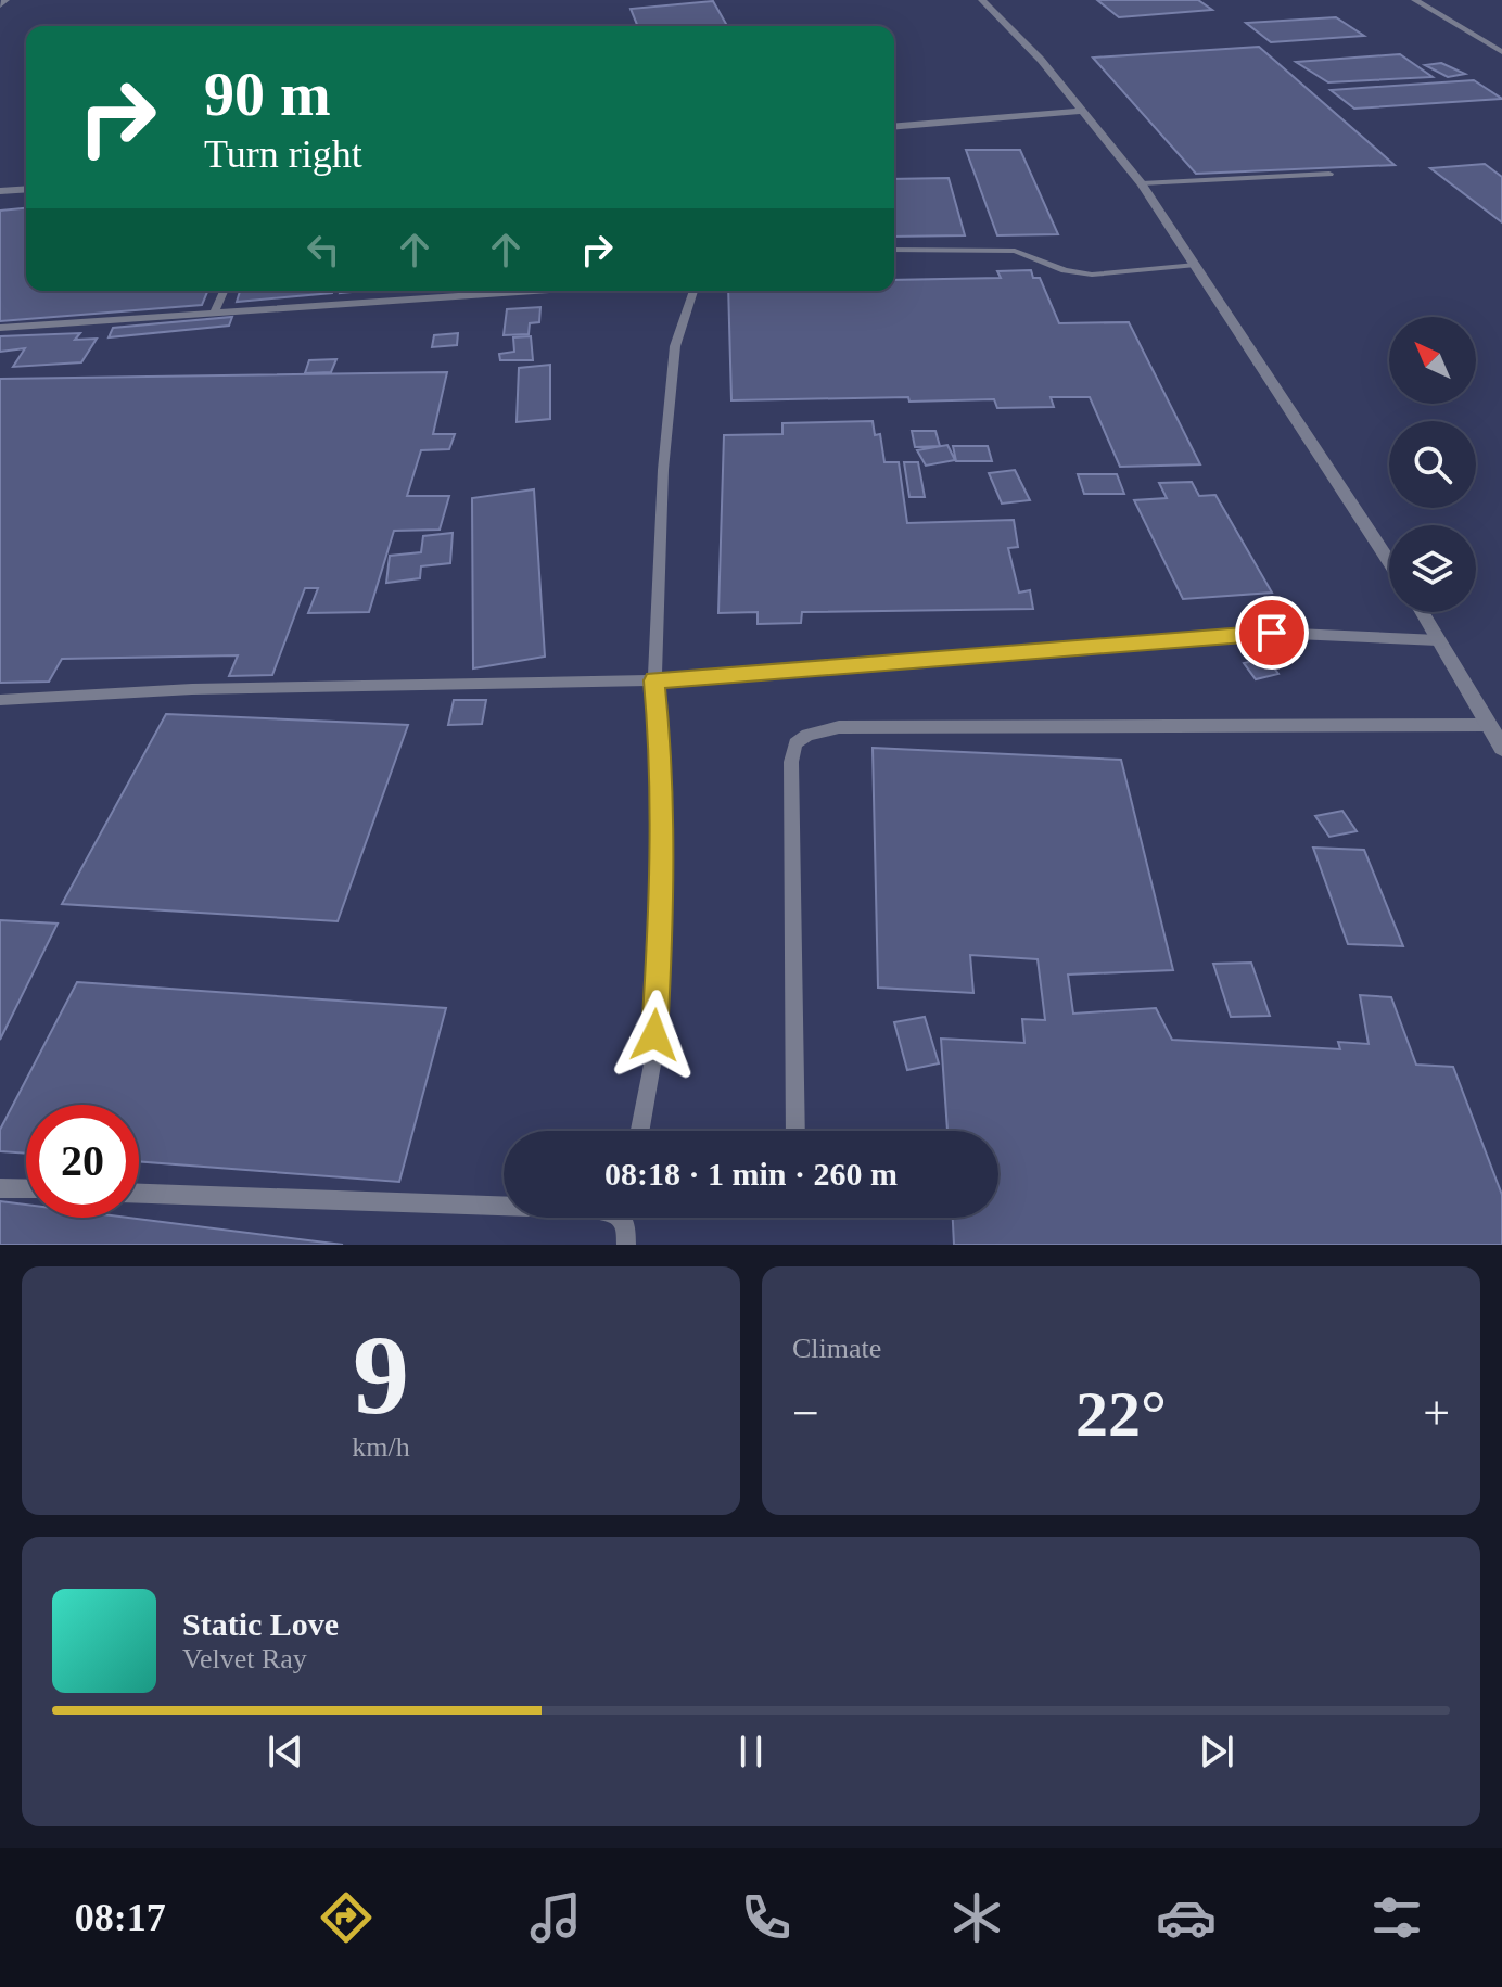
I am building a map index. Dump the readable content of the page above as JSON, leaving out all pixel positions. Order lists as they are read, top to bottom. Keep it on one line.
{"north":"top left","page":{"turn":["90 m","Turn right"],"limit":"20","trip":"08:18 · 1 min · 260 m","tile":[["9","km/h"],"Climate"],"heat":["−","22°","+"],"song":["Static Love","Velvet Ray"],"tabs":"08:17"}}
